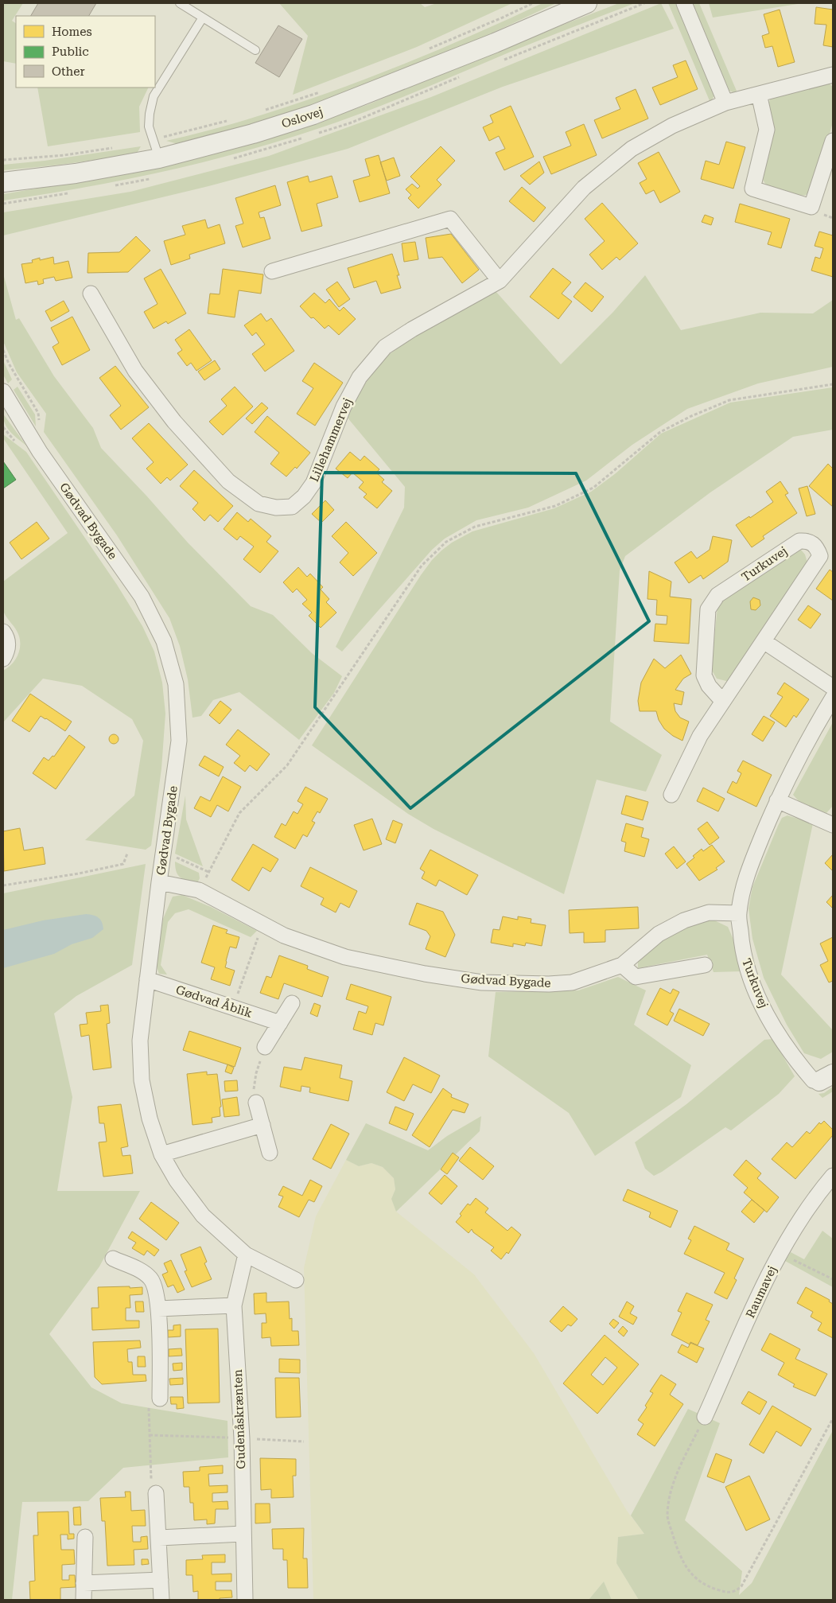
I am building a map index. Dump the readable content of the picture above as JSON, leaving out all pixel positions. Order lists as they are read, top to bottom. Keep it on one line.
{"streets":{"street":["Oslovej","Lillehammervej","Gødvad Bygade","Turkuvej","Gødvad Åblik","Raumavej","Gudenåskrænten"]},"crossings":[["Gødvad Bygade","Turkuvej"]],"legend":["Homes","Public","Other"]}
